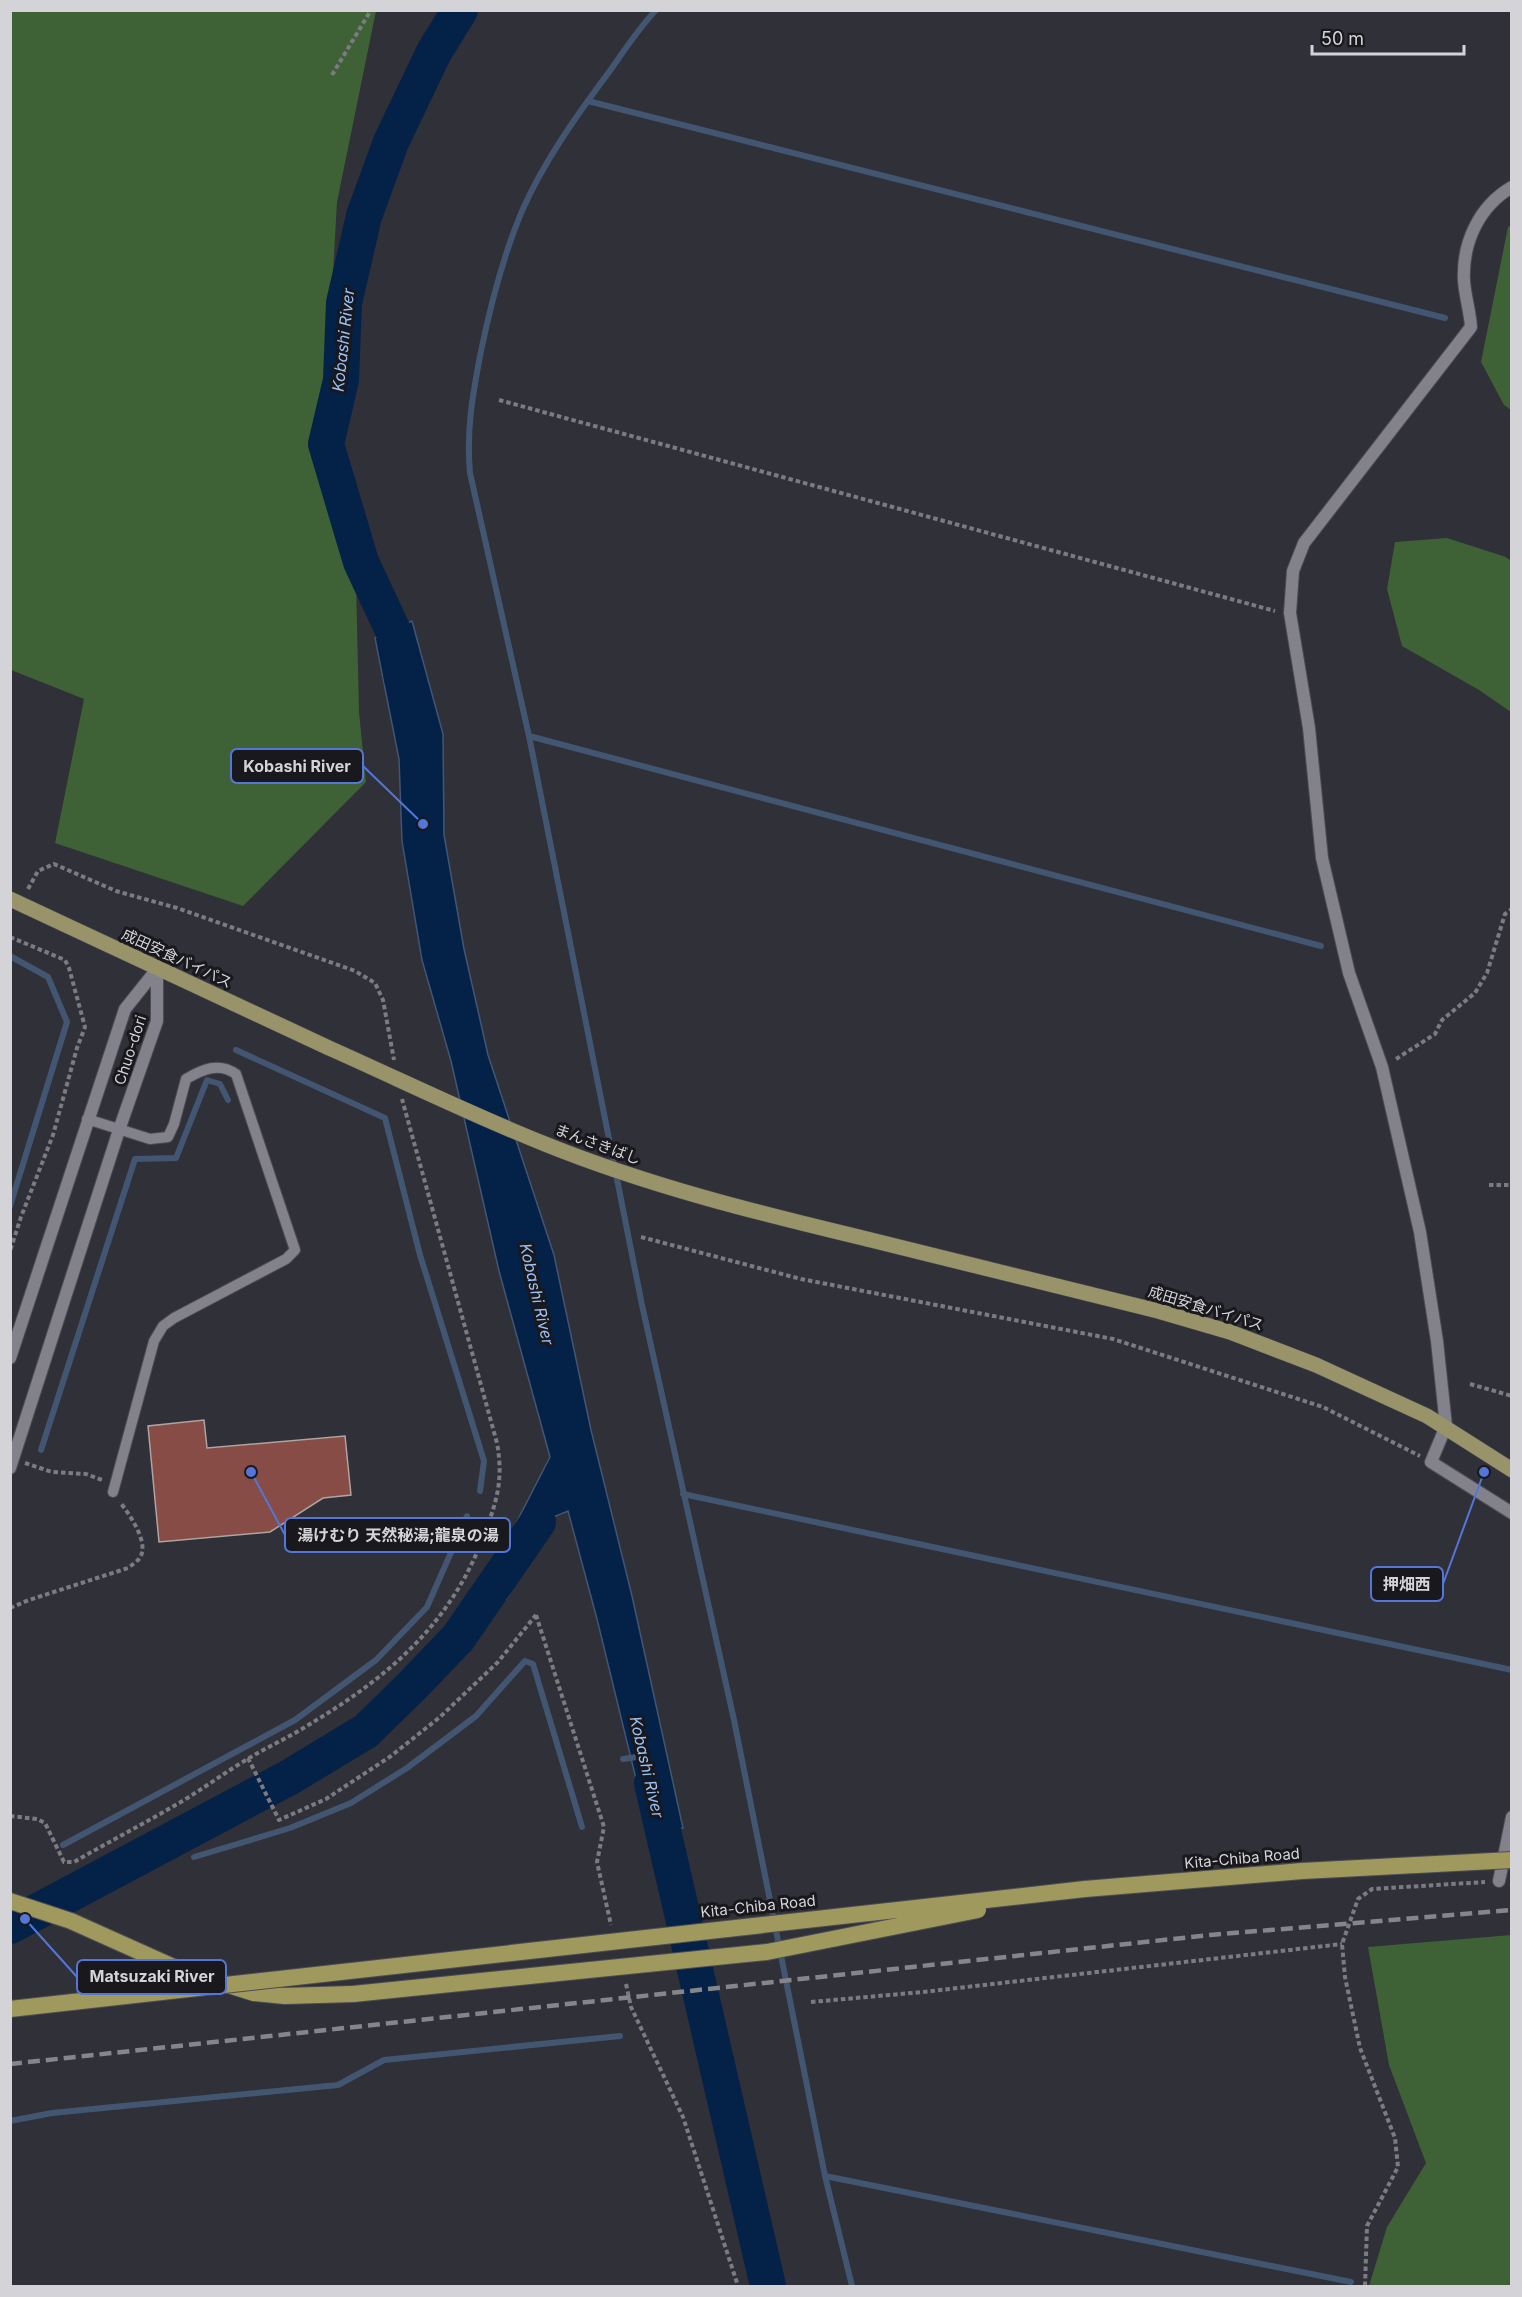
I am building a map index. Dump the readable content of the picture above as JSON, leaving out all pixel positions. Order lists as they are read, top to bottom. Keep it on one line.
{"streets":{"highway":["Kita-Chiba Road"],"main road":["成田安食バイパス","まんさきばし"],"street":["Chuo-dori"]},"crossings":[["成田安食バイパス","Chuo-dori"],["成田安食バイパス","まんさきばし"]],"water":["Kobashi River"],"places":["Kobashi River","湯けむり 天然秘湯;龍泉の湯","押畑西","Matsuzaki River"],"scale_bar":"50 m"}
